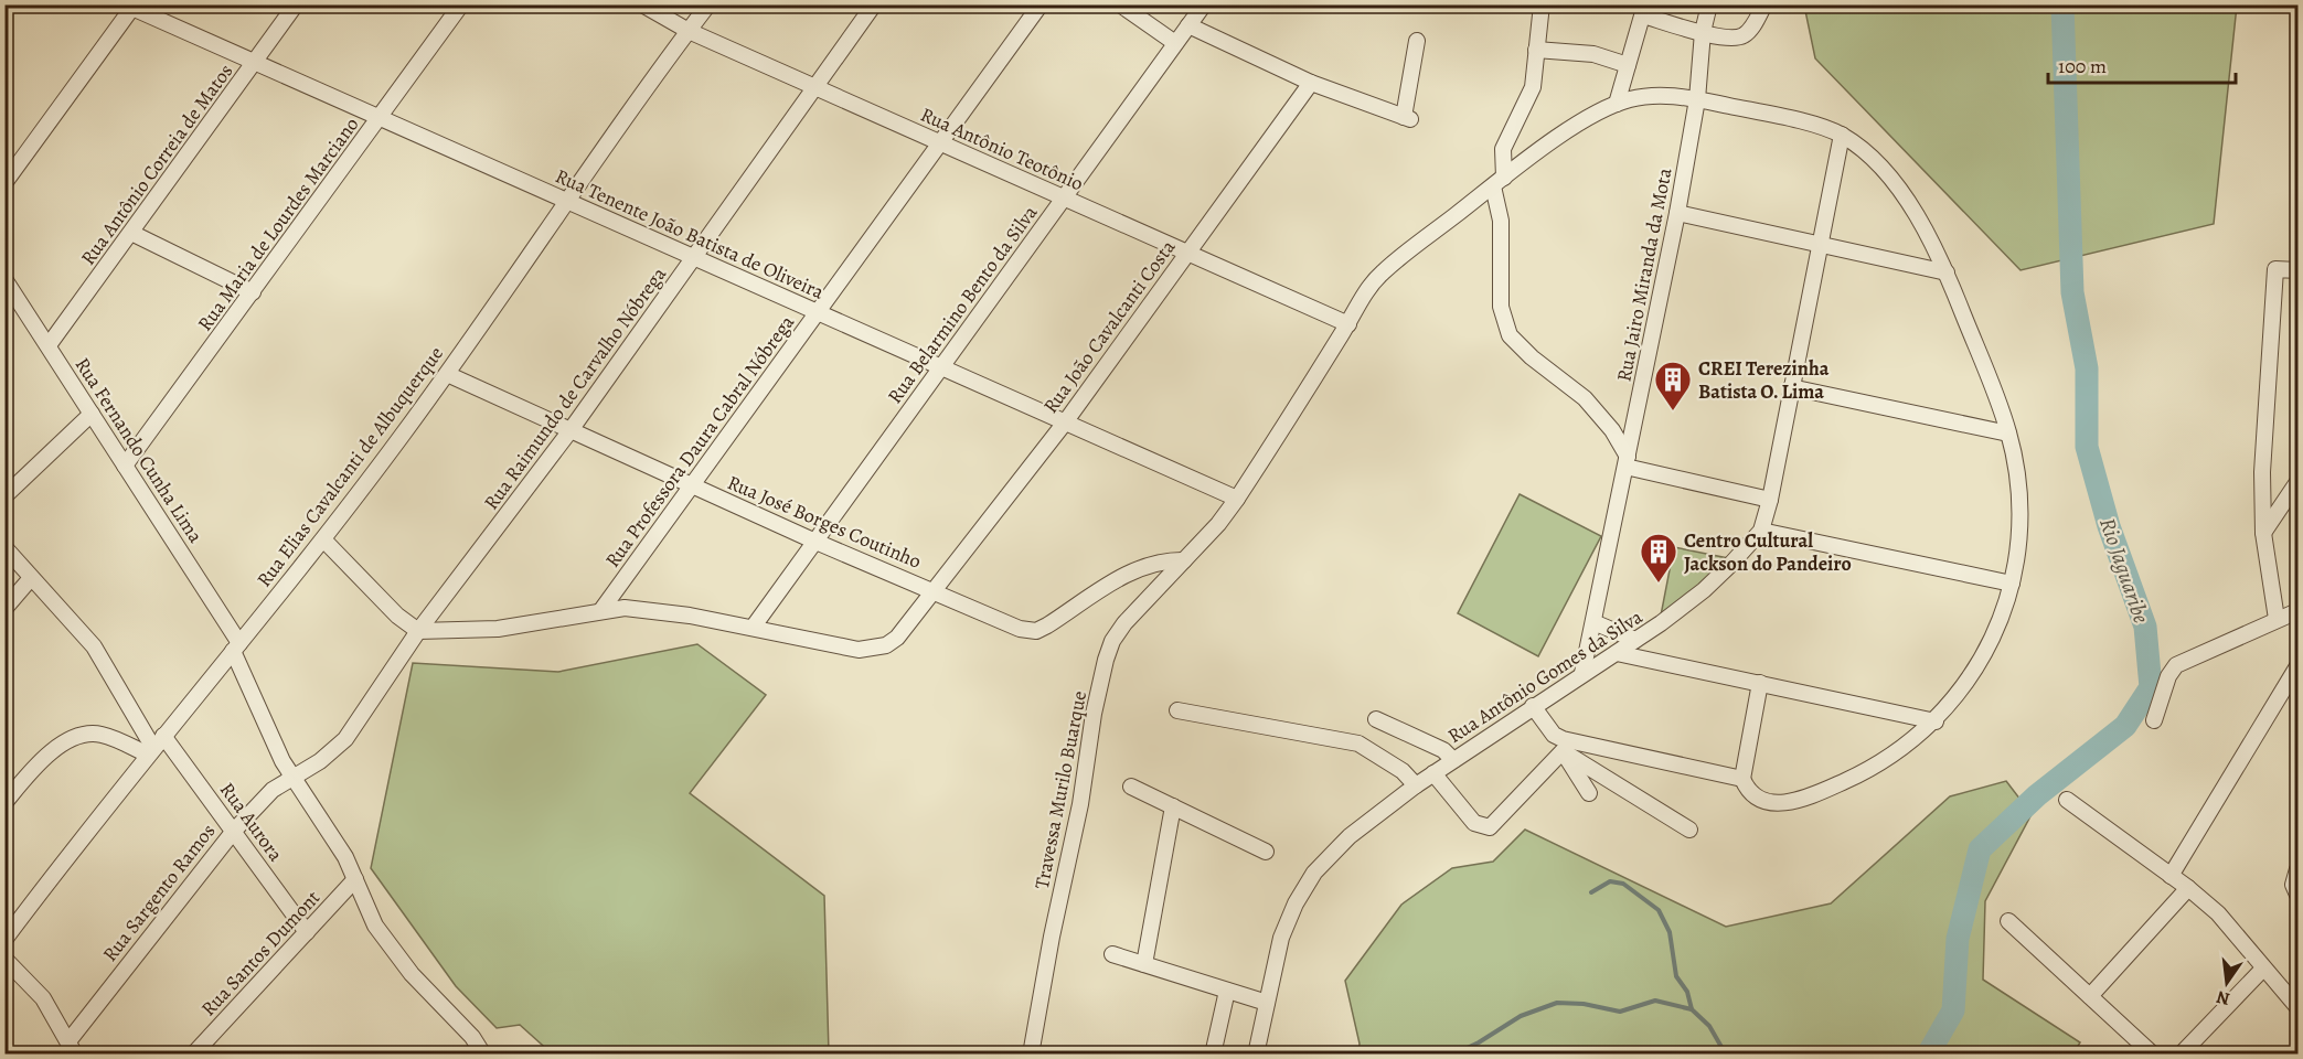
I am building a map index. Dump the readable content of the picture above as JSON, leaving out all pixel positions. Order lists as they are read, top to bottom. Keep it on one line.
{"streets":{"street":["Rua Antônio Teotônio","Rua Antônio Correia de Matos","Rua Maria de Lourdes Marciano","Rua Tenente João Batista de Oliveira","Rua Jairo Miranda da Mota","Rua Belarmino Bento da Silva","Rua João Cavalcanti Costa","Rua Raimundo de Carvalho Nóbrega","Rua Professora Daura Cabral Nóbrega","Rua Fernando Cunha Lima","Rua Elias Cavalcanti de Albuquerque","Rua José Borges Coutinho","Rua Antônio Gomes da Silva","Travessa Murilo Buarque","Rua Aurora","Rua Sargento Ramos","Rua Santos Dumont"]},"crossings":[["Rua Antônio Teotônio","Rua Belarmino Bento da Silva"],["Rua Antônio Teotônio","Rua João Cavalcanti Costa"],["Rua Antônio Teotônio","Rua Raimundo de Carvalho Nóbrega"],["Rua Antônio Teotônio","Rua Professora Daura Cabral Nóbrega"],["Rua Antônio Teotônio","Rua Elias Cavalcanti de Albuquerque"],["Rua Antônio Teotônio","Travessa Murilo Buarque"],["Rua Antônio Correia de Matos","Rua Tenente João Batista de Oliveira"],["Rua Antônio Correia de Matos","Rua Fernando Cunha Lima"],["Rua Maria de Lourdes Marciano","Rua Tenente João Batista de Oliveira"],["Rua Maria de Lourdes Marciano","Rua Fernando Cunha Lima"],["Rua Tenente João Batista de Oliveira","Rua Belarmino Bento da Silva"],["Rua Tenente João Batista de Oliveira","Rua João Cavalcanti Costa"],["Rua Tenente João Batista de Oliveira","Rua Raimundo de Carvalho Nóbrega"],["Rua Tenente João Batista de Oliveira","Rua Professora Daura Cabral Nóbrega"],["Rua Tenente João Batista de Oliveira","Rua Elias Cavalcanti de Albuquerque"],["Rua Tenente João Batista de Oliveira","Travessa Murilo Buarque"],["Rua Jairo Miranda da Mota","Rua Antônio Gomes da Silva"],["Rua Belarmino Bento da Silva","Rua João Cavalcanti Costa"],["Rua Belarmino Bento da Silva","Rua José Borges Coutinho"],["Rua João Cavalcanti Costa","Rua Raimundo de Carvalho Nóbrega"],["Rua João Cavalcanti Costa","Rua Professora Daura Cabral Nóbrega"],["Rua João Cavalcanti Costa","Rua José Borges Coutinho"],["Rua Raimundo de Carvalho Nóbrega","Rua Fernando Cunha Lima"],["Rua Raimundo de Carvalho Nóbrega","Rua José Borges Coutinho"],["Rua Raimundo de Carvalho Nóbrega","Rua Sargento Ramos"],["Rua Professora Daura Cabral Nóbrega","Rua José Borges Coutinho"],["Rua Fernando Cunha Lima","Rua Elias Cavalcanti de Albuquerque"],["Rua Fernando Cunha Lima","Rua Sargento Ramos"],["Rua Fernando Cunha Lima","Rua Santos Dumont"],["Rua Elias Cavalcanti de Albuquerque","Rua José Borges Coutinho"],["Rua Elias Cavalcanti de Albuquerque","Rua Aurora"],["Rua José Borges Coutinho","Travessa Murilo Buarque"],["Rua Aurora","Rua Sargento Ramos"],["Rua Aurora","Rua Santos Dumont"]],"water":["Rio Jaguaribe"],"places":{"building":["CREI Terezinha Batista O. Lima","Centro Cultural Jackson do Pandeiro"]},"scale_bar":"100 m","north":"bottom"}
